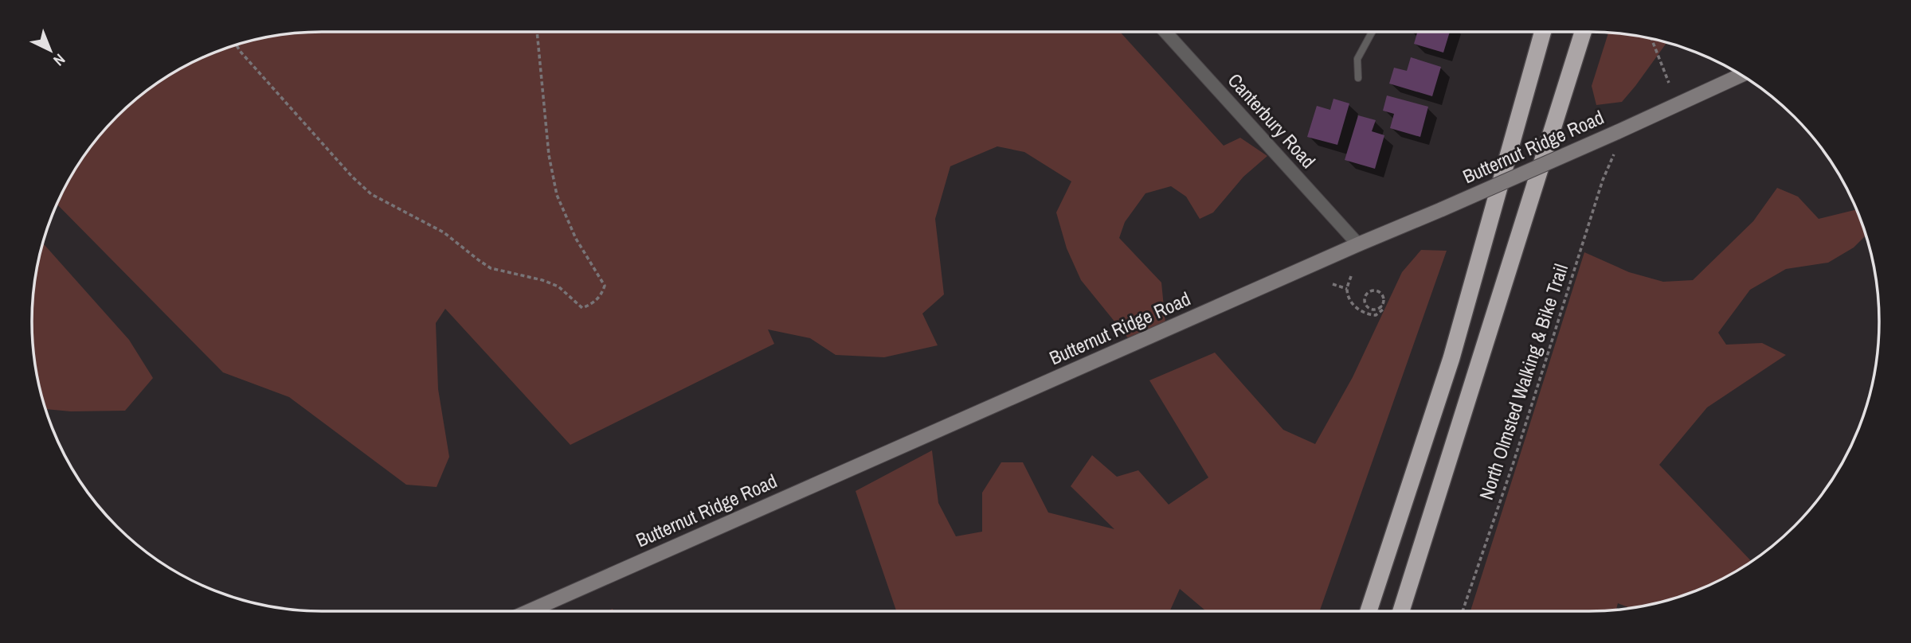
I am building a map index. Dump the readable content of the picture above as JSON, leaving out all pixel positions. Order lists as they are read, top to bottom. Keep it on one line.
{"streets":{"street":["Canterbury Road","Butternut Ridge Road"],"path":["North Olmsted Walking & Bike Trail"]},"crossings":[["Canterbury Road","Butternut Ridge Road"]],"north":"bottom right"}
